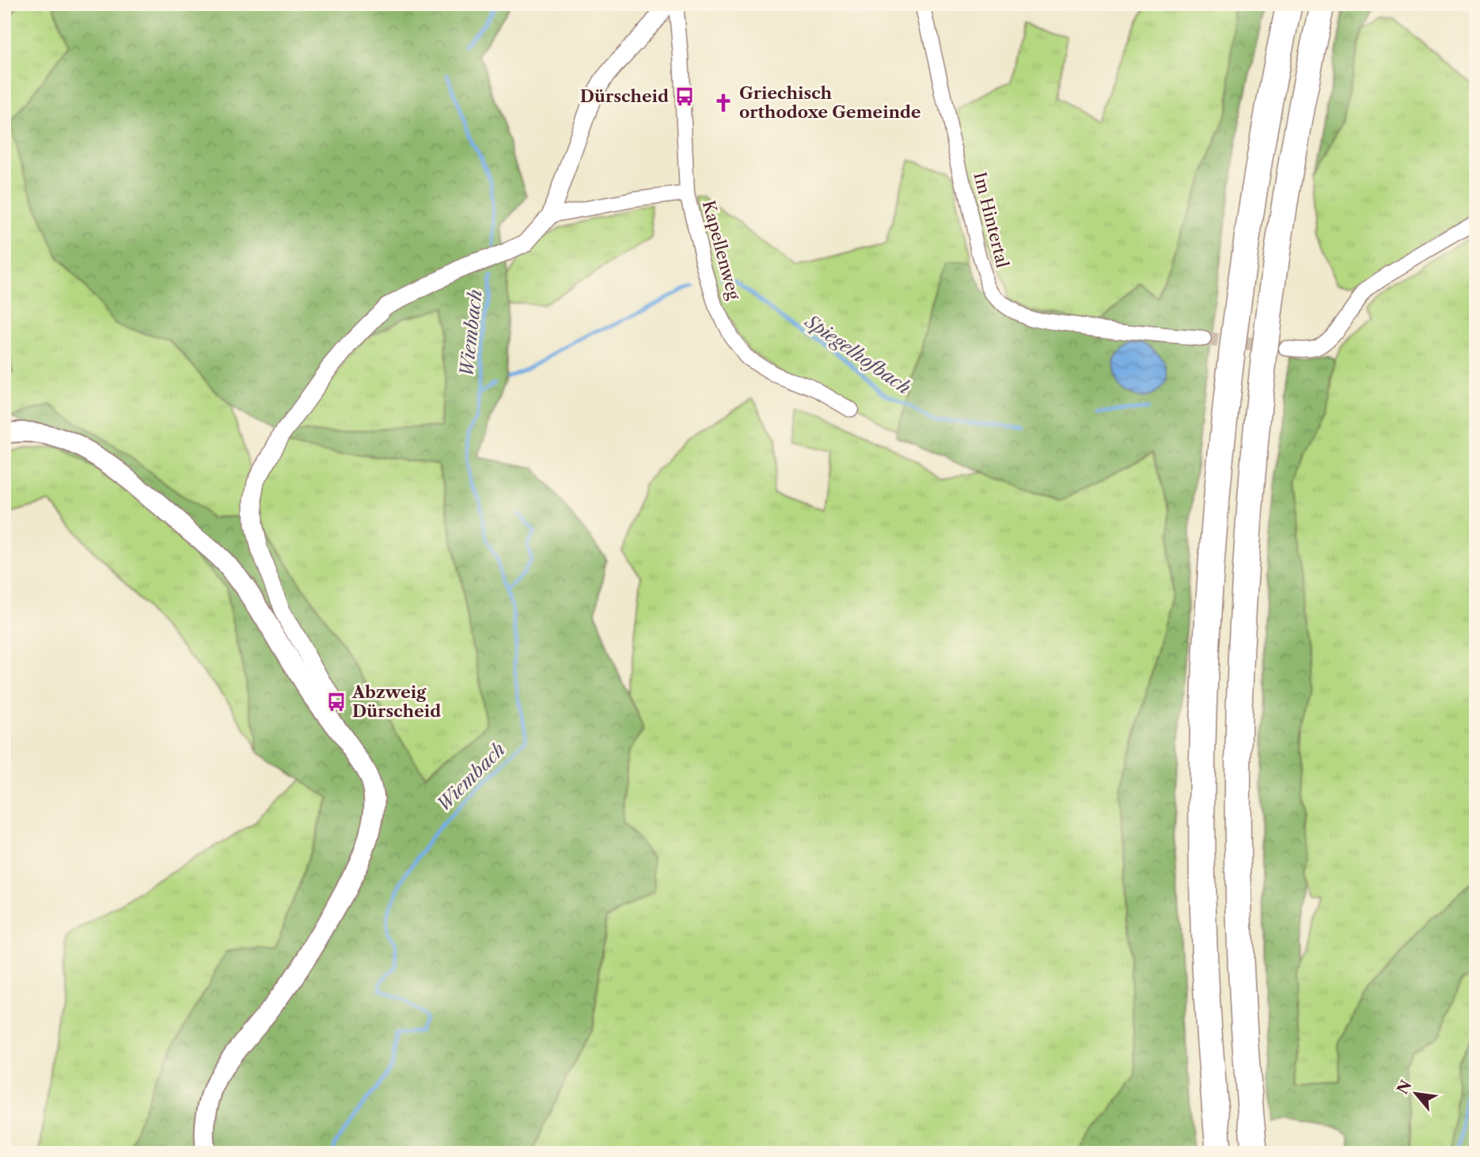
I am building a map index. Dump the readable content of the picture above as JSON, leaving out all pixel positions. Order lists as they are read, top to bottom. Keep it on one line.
{"streets":{"street":["Im Hintertal","Kapellenweg"]},"water":["Wiembach","Spiegelhofbach"],"places":{"bus stop":["Dürscheid","Abzweig Dürscheid"],"church":["Griechisch orthodoxe Gemeinde"]},"north":"top left"}
